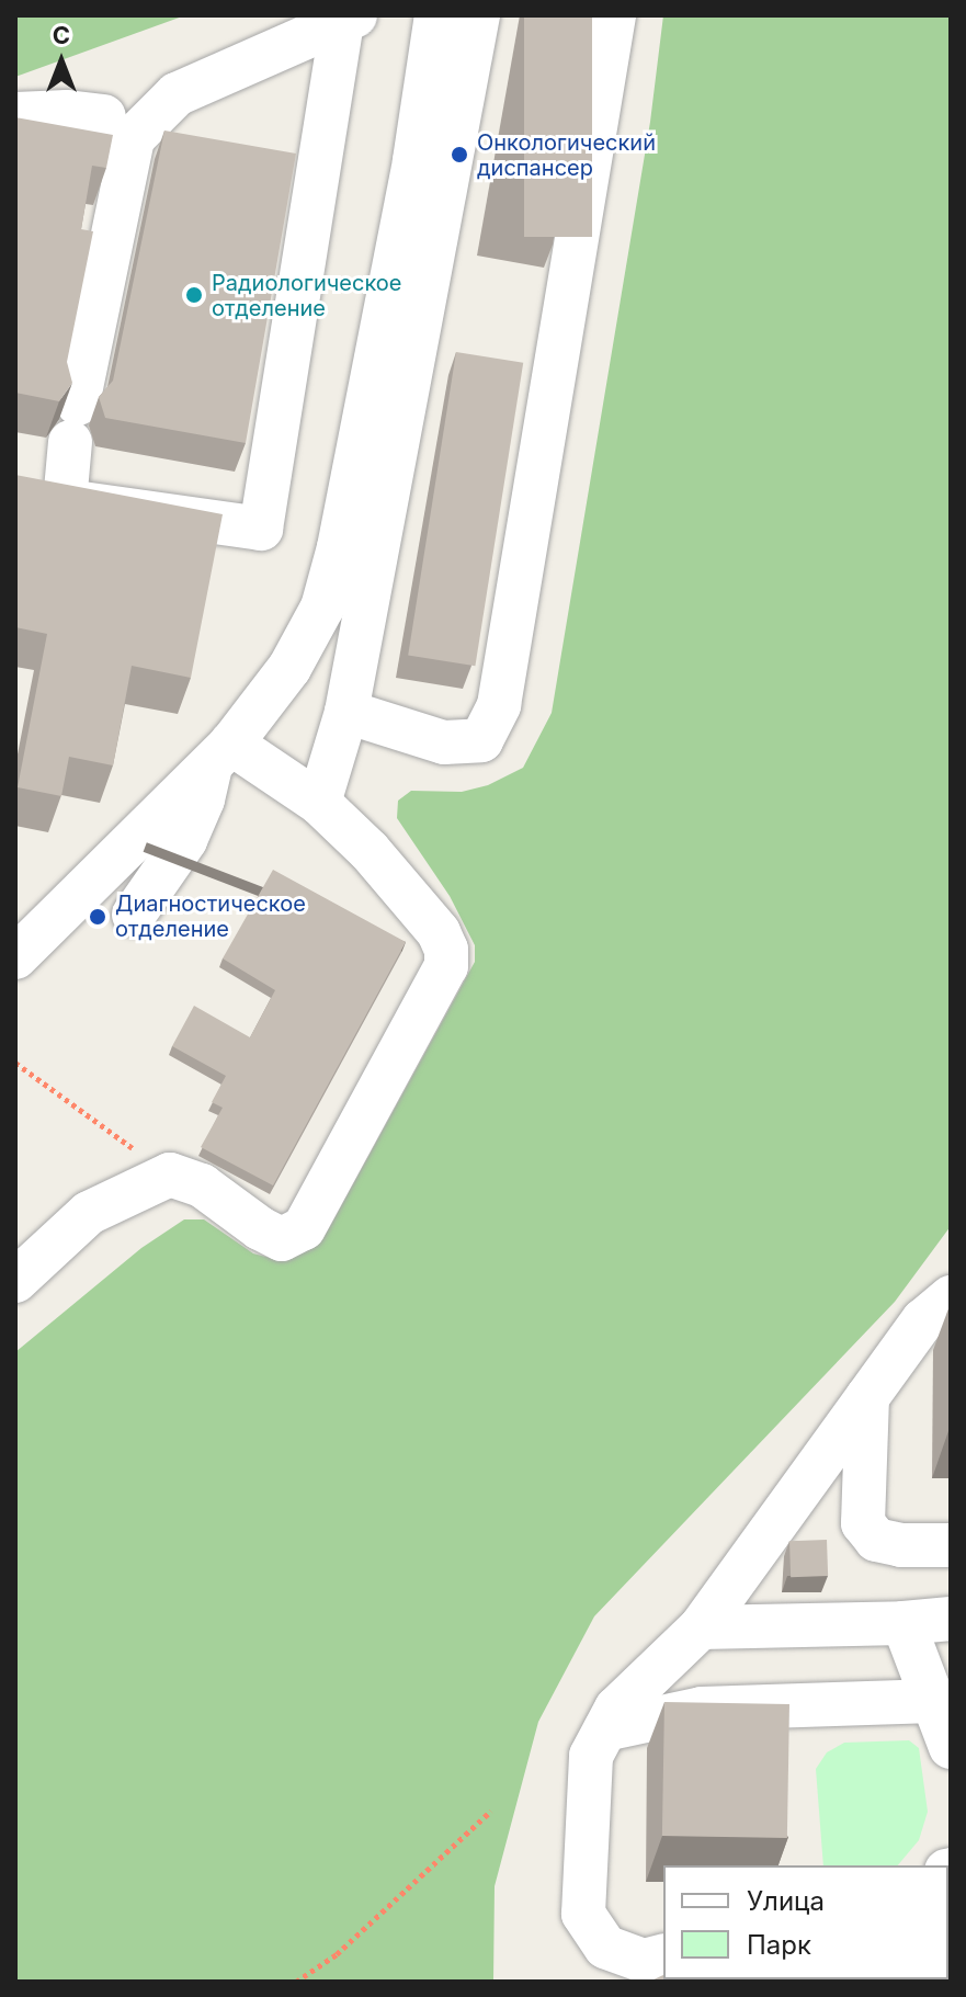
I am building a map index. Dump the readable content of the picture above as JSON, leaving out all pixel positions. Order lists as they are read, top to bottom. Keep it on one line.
{"places":["Онкологический диспансер","Радиологическое отделение","Диагностическое отделение"],"legend":["Улица","Парк"],"north":"top"}
